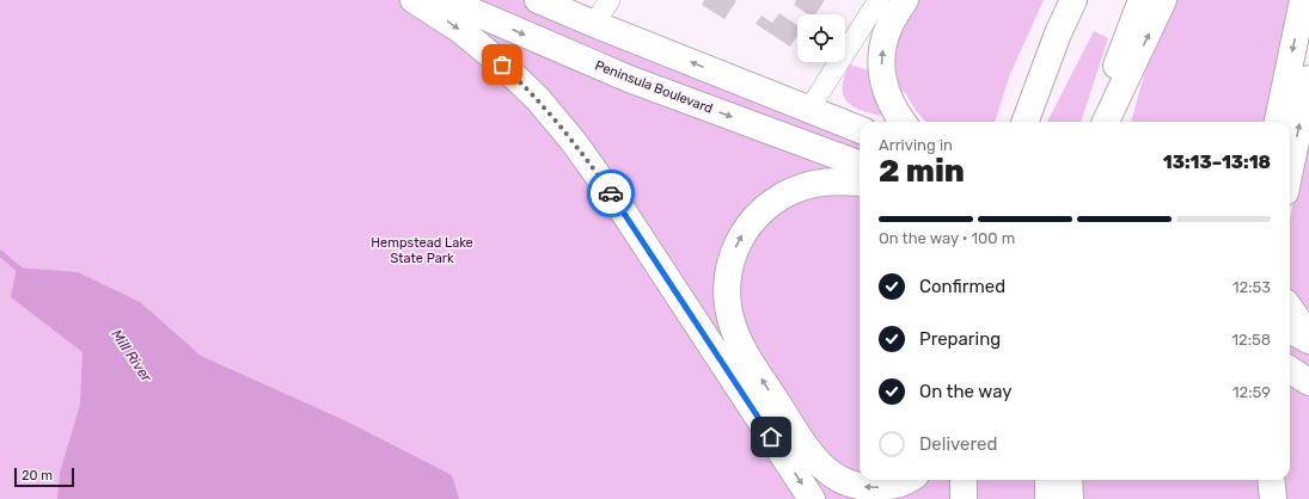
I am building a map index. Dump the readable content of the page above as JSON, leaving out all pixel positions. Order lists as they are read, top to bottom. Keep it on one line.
{"streets":{"main road":["Peninsula Boulevard"]},"water":["Mill River"],"parks":["Hempstead Lake State Park"],"scale_bar":"20 m","page":{"heading":["2 min","Arriving in","13:13–13:18"],"bar":"On the way · 100 m","list":[["Confirmed","12:53"],["Preparing","12:58"],["On the way","12:59"],"Delivered"],"scale":"20 m"}}
